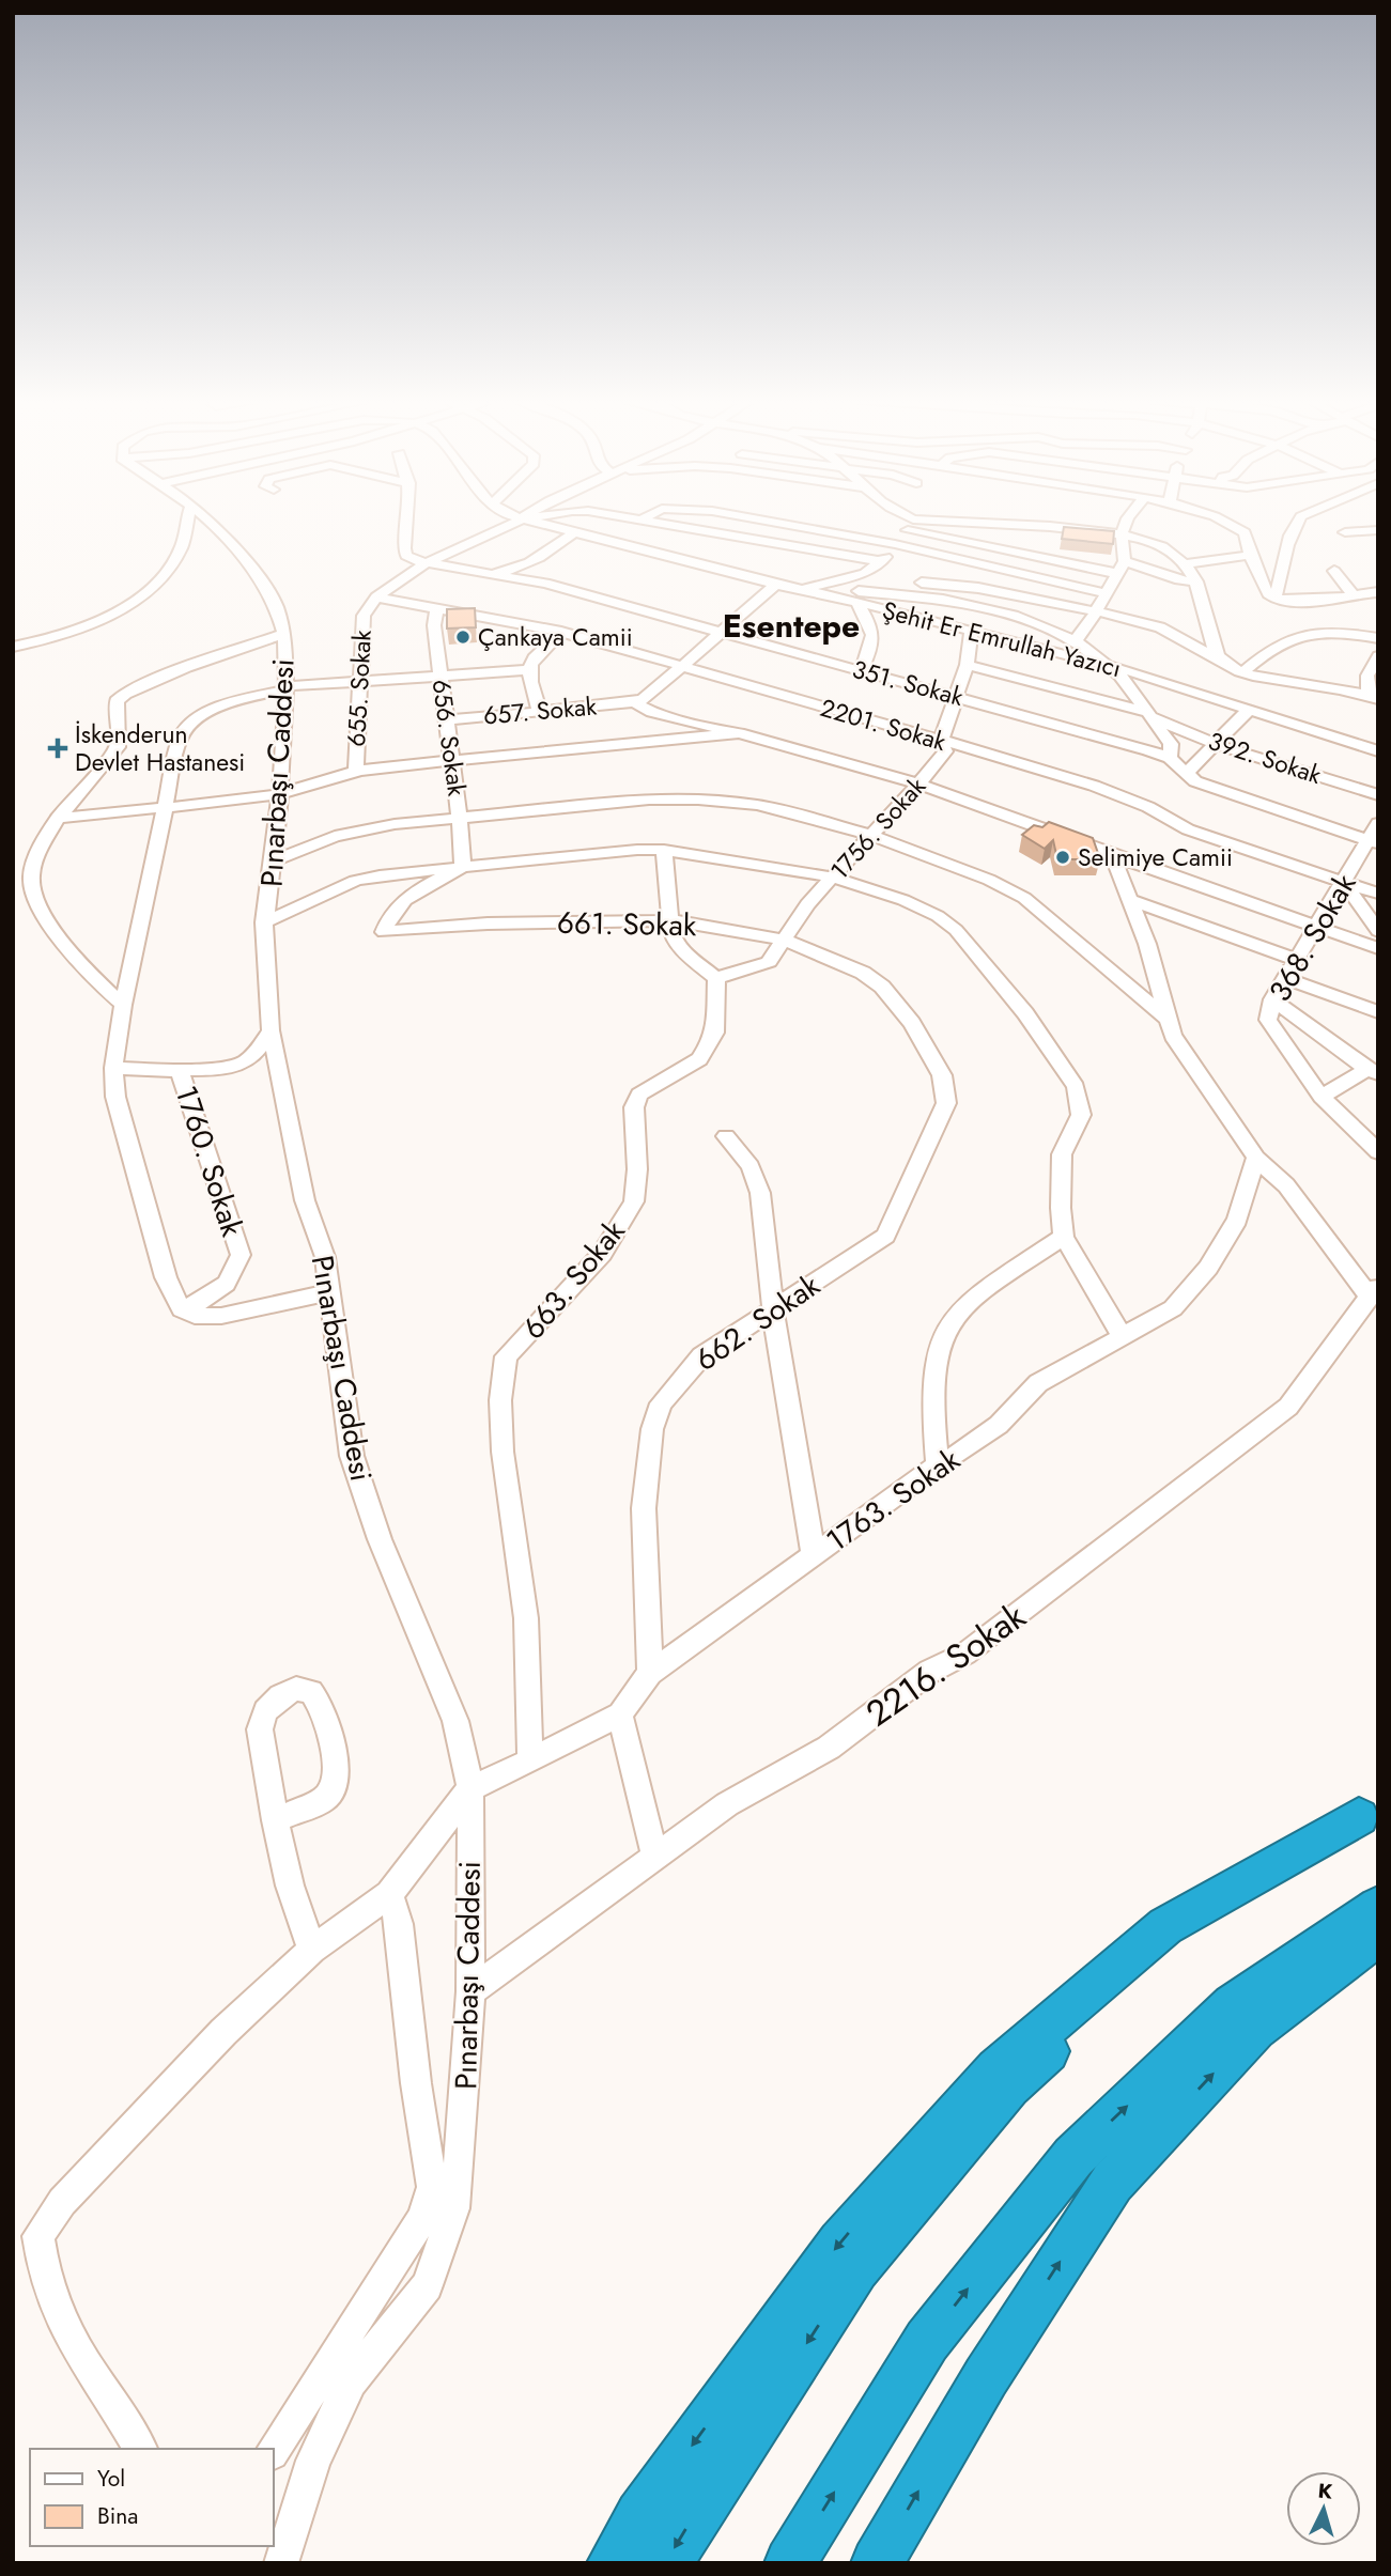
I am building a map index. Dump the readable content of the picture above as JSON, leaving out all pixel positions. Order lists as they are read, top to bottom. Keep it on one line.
{"streets":{"street":["Şehit Er Emrullah Yazıcı","351. Sokak","655. Sokak","657. Sokak","2201. Sokak","656. Sokak","392. Sokak","Pınarbaşı Caddesi","1756. Sokak","661. Sokak","368. Sokak","1760. Sokak","663. Sokak","662. Sokak","1763. Sokak","2216. Sokak"]},"crossings":[["Şehit Er Emrullah Yazıcı","1756. Sokak"],["351. Sokak","655. Sokak"],["351. Sokak","1756. Sokak"],["351. Sokak","368. Sokak"],["655. Sokak","2201. Sokak"],["657. Sokak","656. Sokak"],["657. Sokak","1756. Sokak"],["657. Sokak","368. Sokak"],["2201. Sokak","656. Sokak"],["2201. Sokak","1756. Sokak"],["2201. Sokak","368. Sokak"],["656. Sokak","661. Sokak"],["392. Sokak","1756. Sokak"],["Pınarbaşı Caddesi","1763. Sokak"],["Pınarbaşı Caddesi","2216. Sokak"],["1756. Sokak","661. Sokak"],["1756. Sokak","663. Sokak"],["661. Sokak","662. Sokak"],["663. Sokak","1763. Sokak"],["662. Sokak","1763. Sokak"]],"districts":["Esentepe"],"places":{"other":["Çankaya Camii","Selimiye Camii"],"health":["İskenderun Devlet Hastanesi"]},"legend":["Yol","Bina"],"north":"top"}
